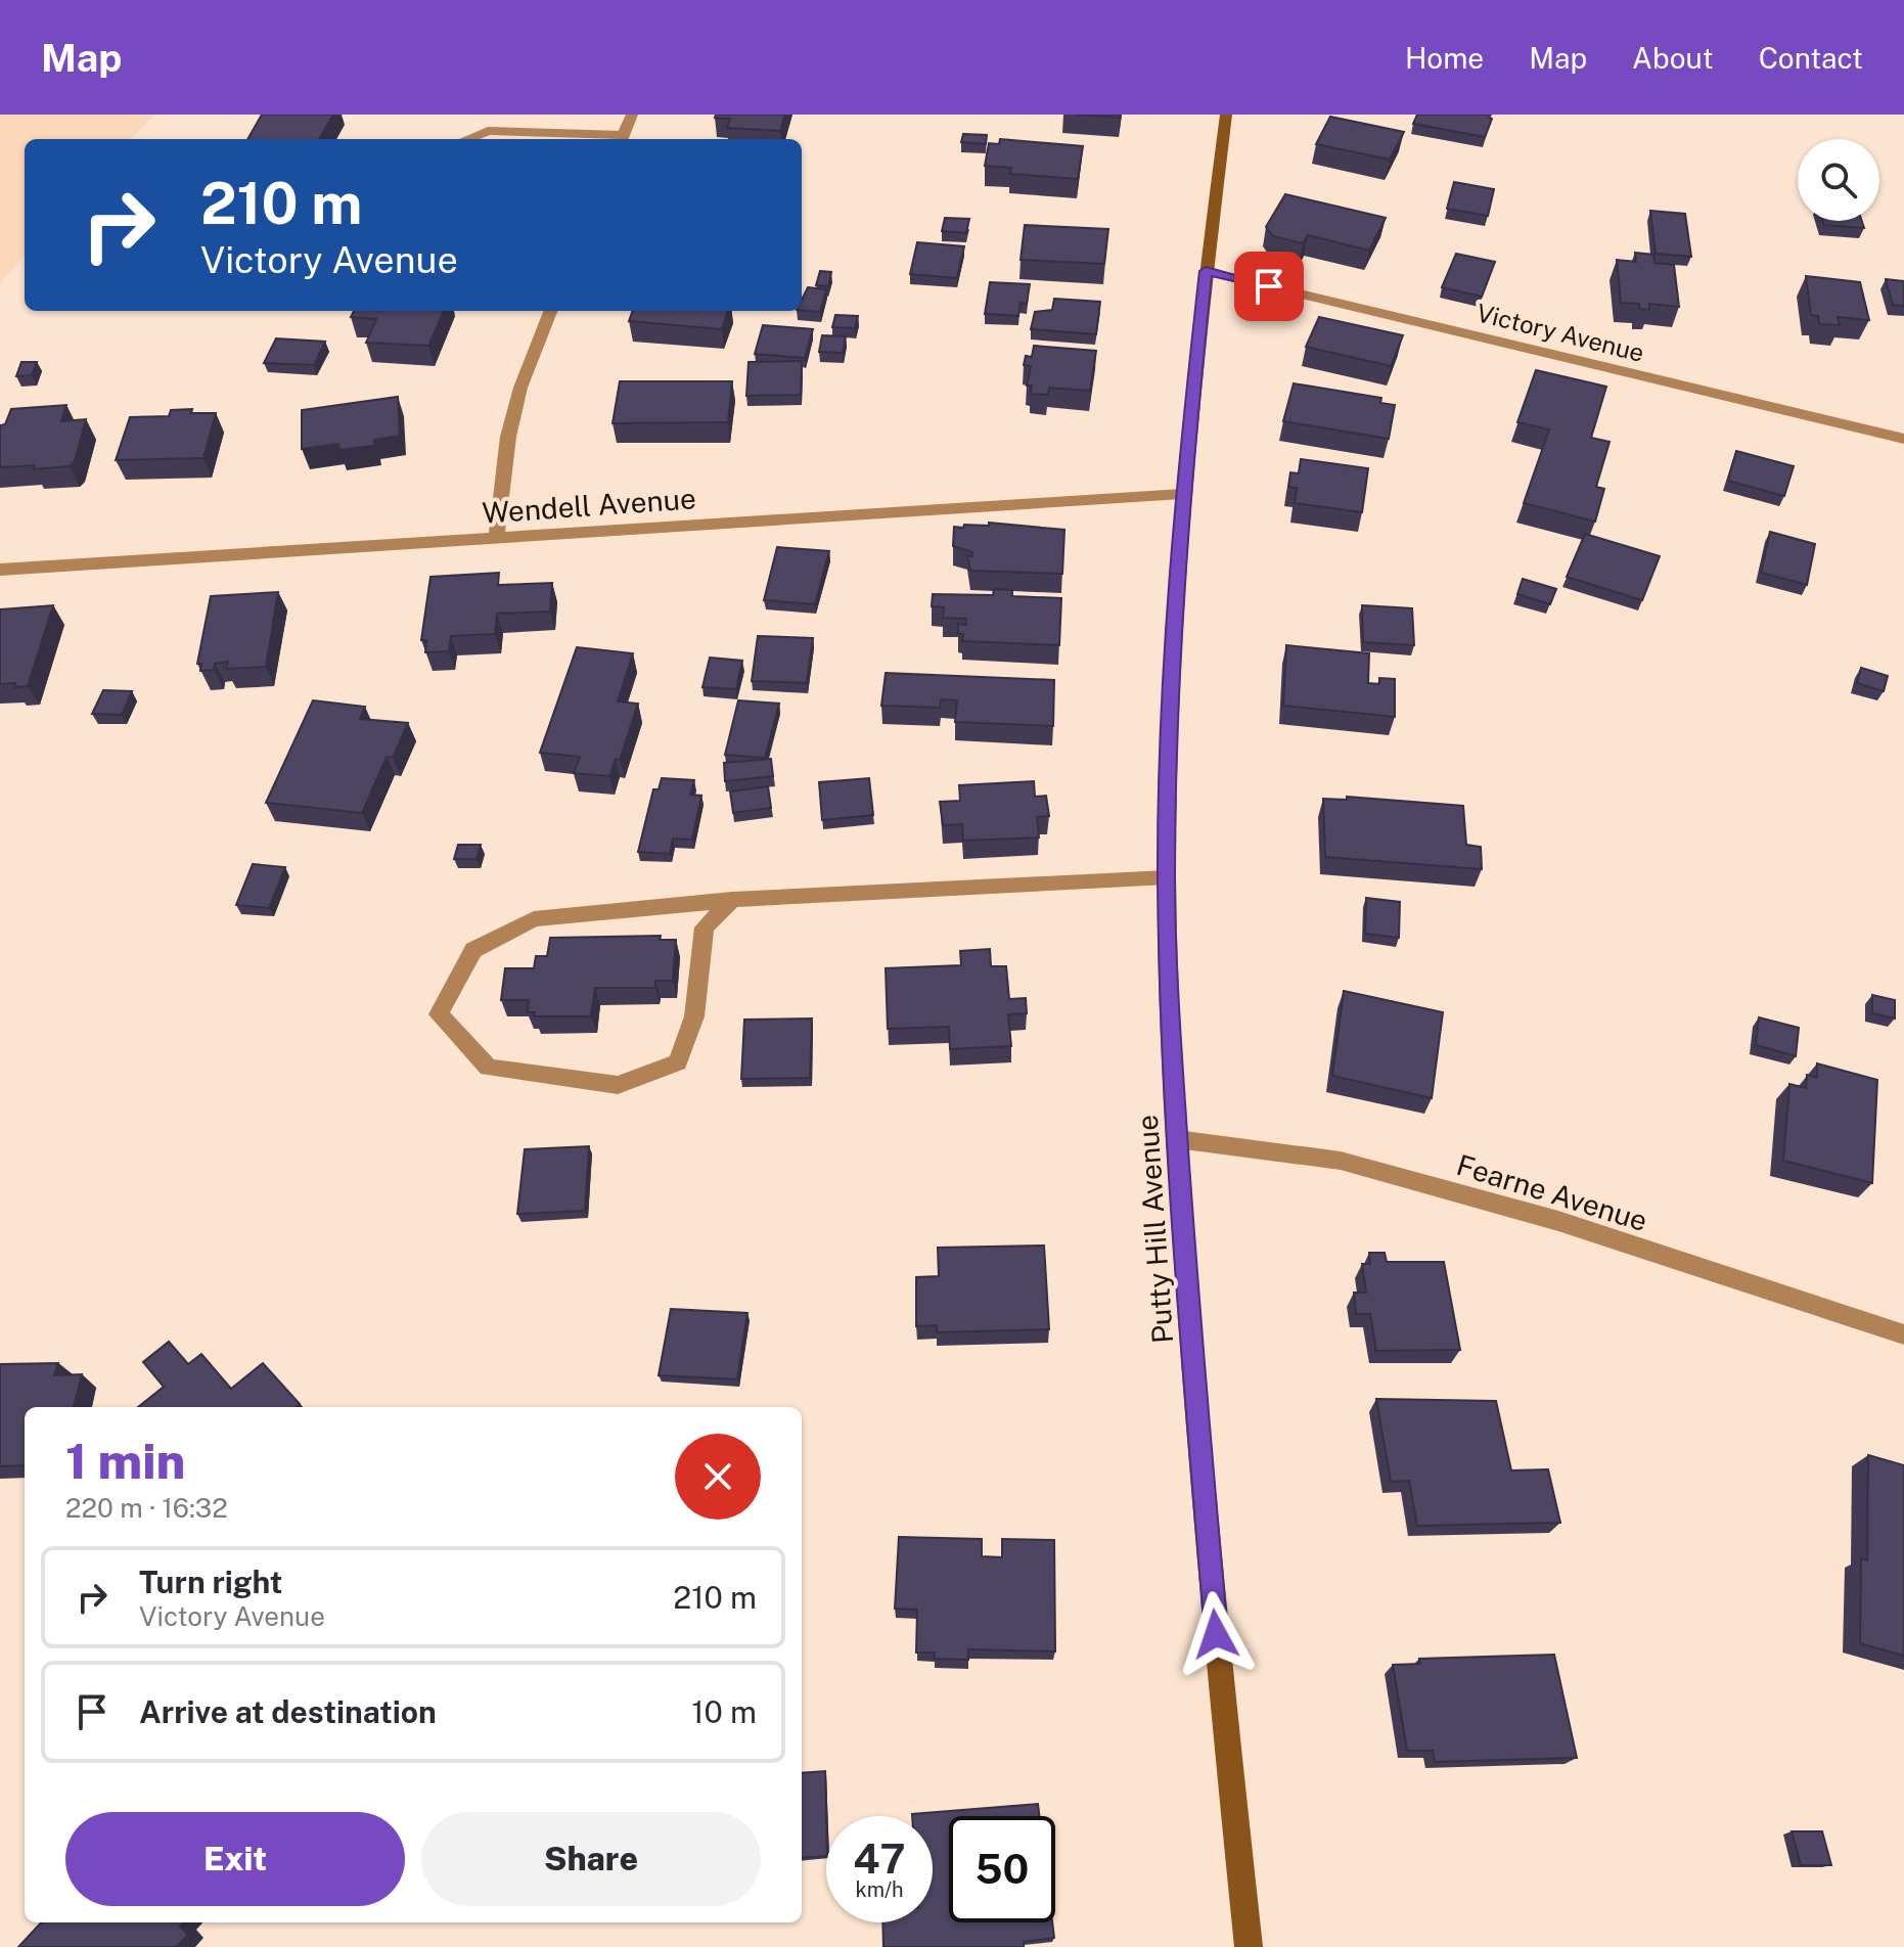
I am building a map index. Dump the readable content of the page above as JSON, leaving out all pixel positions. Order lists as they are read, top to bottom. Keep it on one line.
{"streets":{"main road":["Putty Hill Avenue"],"street":["Victory Avenue","Wendell Avenue","Fearne Avenue"]},"crossings":[["Victory Avenue","Putty Hill Avenue"],["Wendell Avenue","Putty Hill Avenue"],["Fearne Avenue","Putty Hill Avenue"]],"page":{"header":"Map","nav":["Home","Map","About","Contact"],"turn":["210 m","Victory Avenue"],"heading":["1 min","220 m · 16:32"],"list":[{"name":"Turn right","note":"Victory Avenue","value":"210 m"},{"name":"Arrive at destination","value":"10 m"}],"buttons":["Exit","Share"],"speed":"47 km/h","limit":"50"}}
